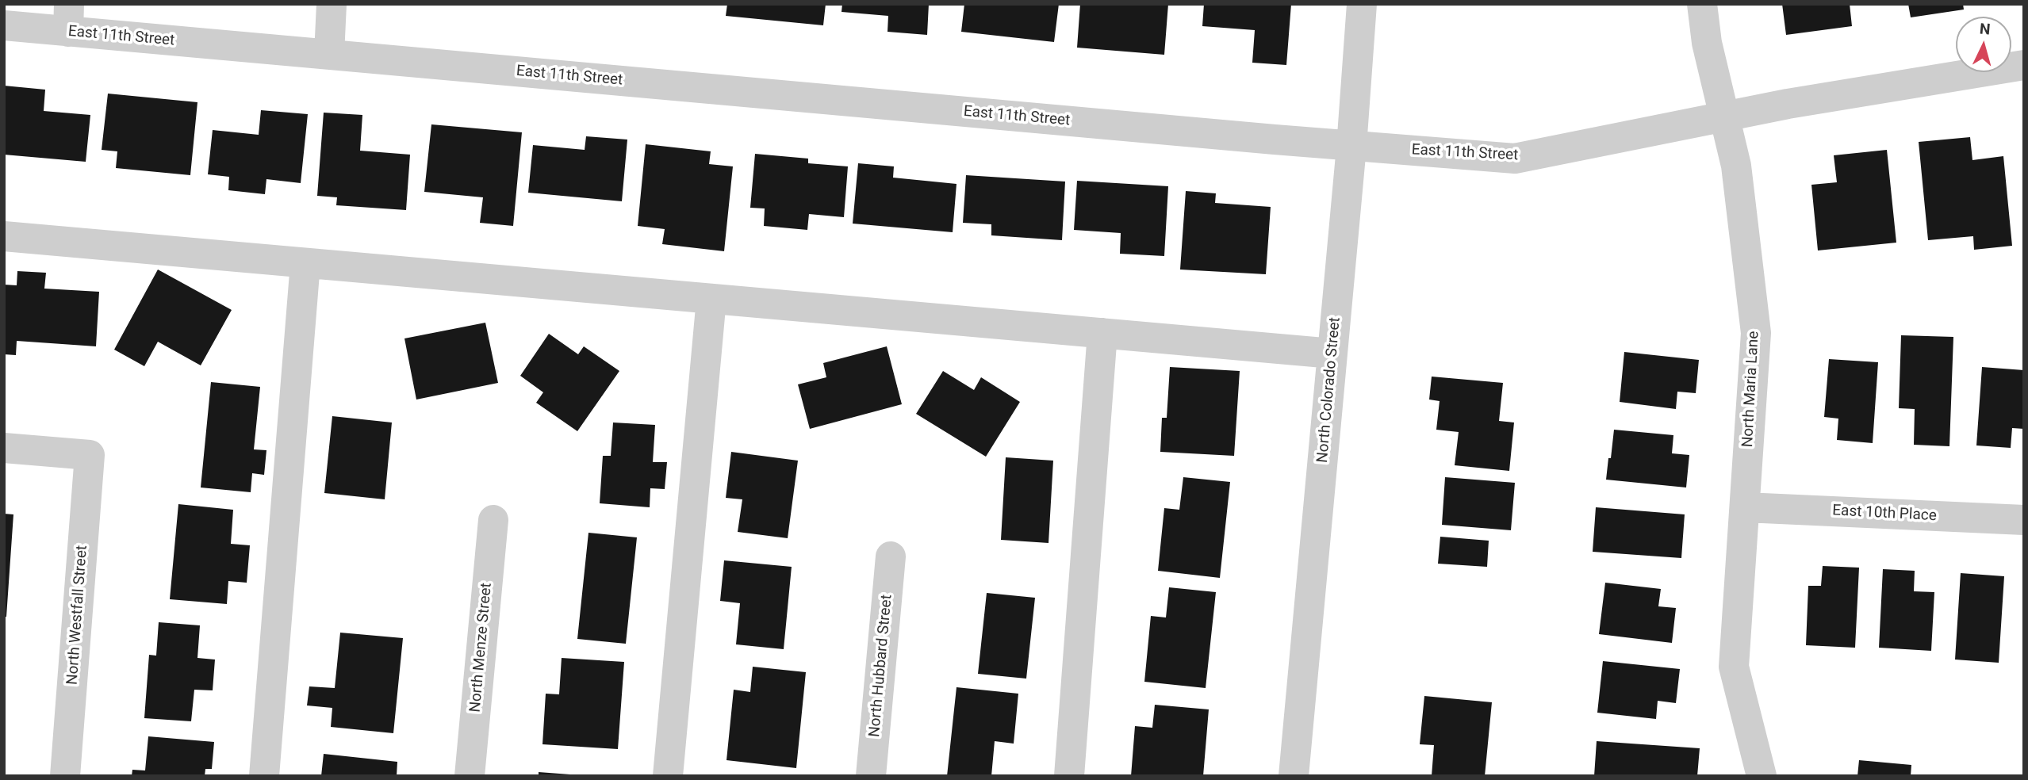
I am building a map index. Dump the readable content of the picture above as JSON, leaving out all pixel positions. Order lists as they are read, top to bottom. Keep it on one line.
{"streets":{"street":["East 11th Street","North Maria Lane","North Colorado Street","East 10th Place","North Westfall Street","North Menze Street","North Hubbard Street"]},"crossings":[["East 11th Street","North Maria Lane"],["East 11th Street","North Colorado Street"],["North Maria Lane","East 10th Place"]],"north":"top"}
